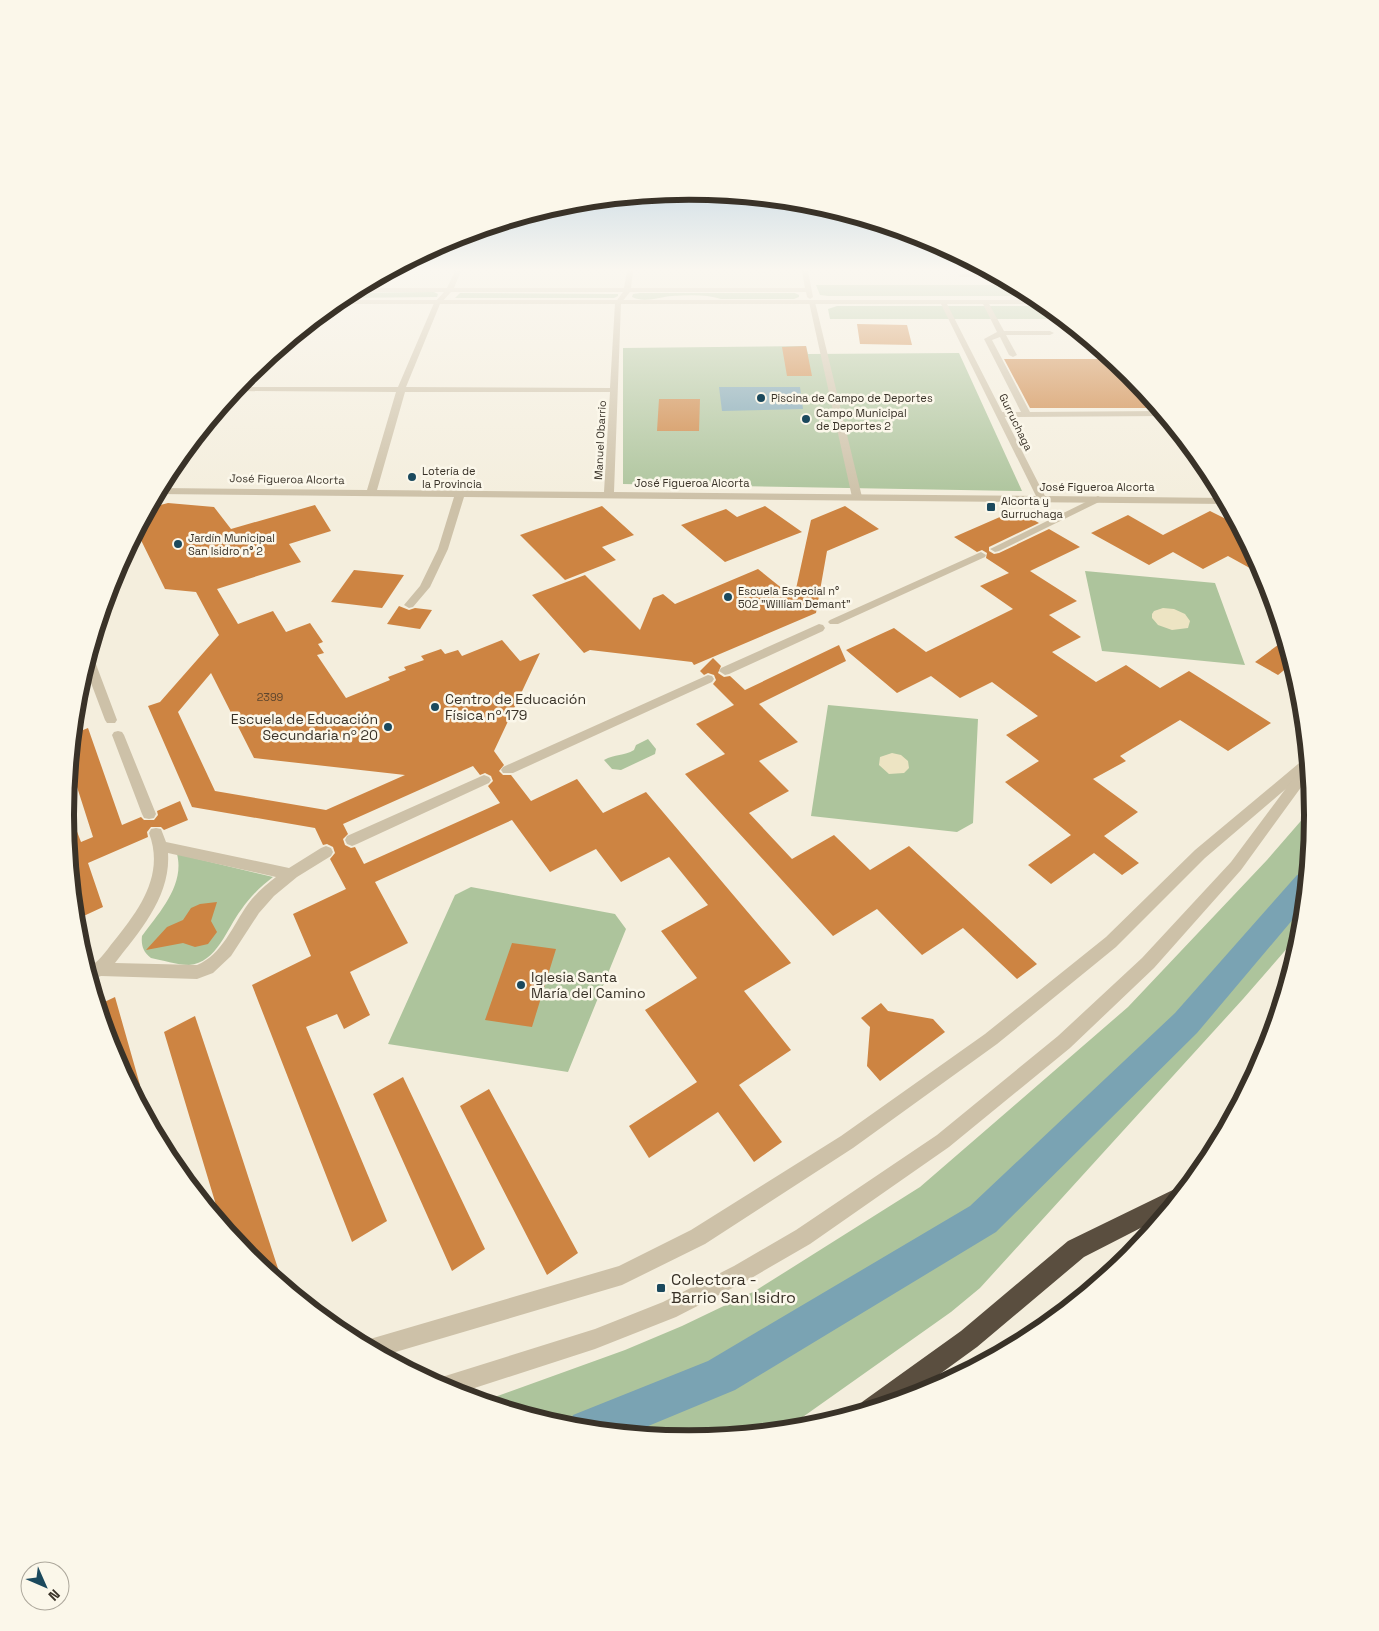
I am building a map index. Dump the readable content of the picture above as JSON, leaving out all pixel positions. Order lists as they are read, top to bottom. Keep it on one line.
{"streets":{"street":["Gurruchaga","Manuel Obarrio","José Figueroa Alcorta"]},"crossings":[["Gurruchaga","José Figueroa Alcorta"],["Manuel Obarrio","José Figueroa Alcorta"]],"places":{"other":["Piscina de Campo de Deportes","Campo Municipal de Deportes 2","Lotería de la Provincia","Jardín Municipal San Isidro n° 2","Escuela Especial n° 502 \"William Demant\"","Centro de Educación Física nº 179","Escuela de Educación Secundaria nº 20","Iglesia Santa María del Camino"],"transit":["Alcorta y Gurruchaga","Colectora - Barrio San Isidro"]},"house_numbers":["2399"],"north":"bottom right"}
